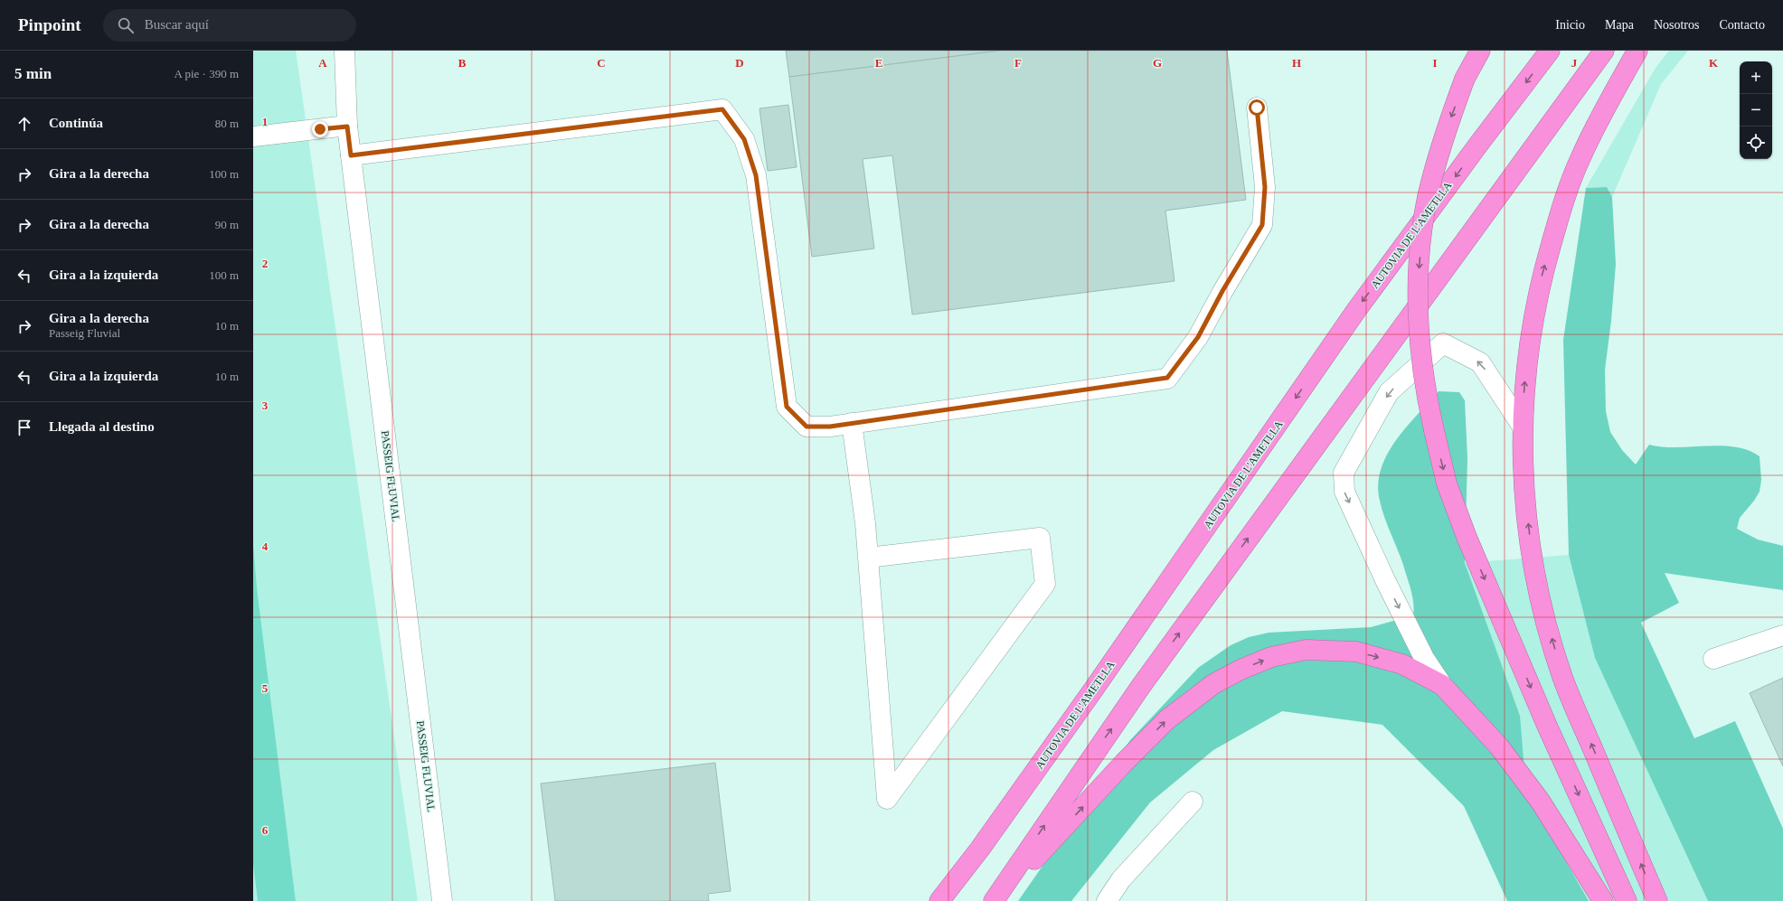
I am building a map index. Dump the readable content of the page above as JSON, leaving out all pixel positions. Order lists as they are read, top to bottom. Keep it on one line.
{"streets":{"highway":["AUTOVIA DE L'AMETLLA"],"street":["PASSEIG FLUVIAL"]},"page":{"header":"Pinpoint","search":"Buscar aquí","nav":["Inicio","Mapa","Nosotros","Contacto"],"heading":["5 min","A pie · 390 m"],"map_buttons":["+","−"],"list":[["Continúa","80 m"],["Gira a la derecha","100 m"],["Gira a la derecha","90 m"],["Gira a la izquierda","100 m"],["Gira a la derecha","Passeig Fluvial","10 m"],["Gira a la izquierda","10 m"],"Llegada al destino"]},"grid":{"columns":["A","B","C","D","E","F","G","H","I","J","K"],"rows":["1","2","3","4","5","6"]}}
